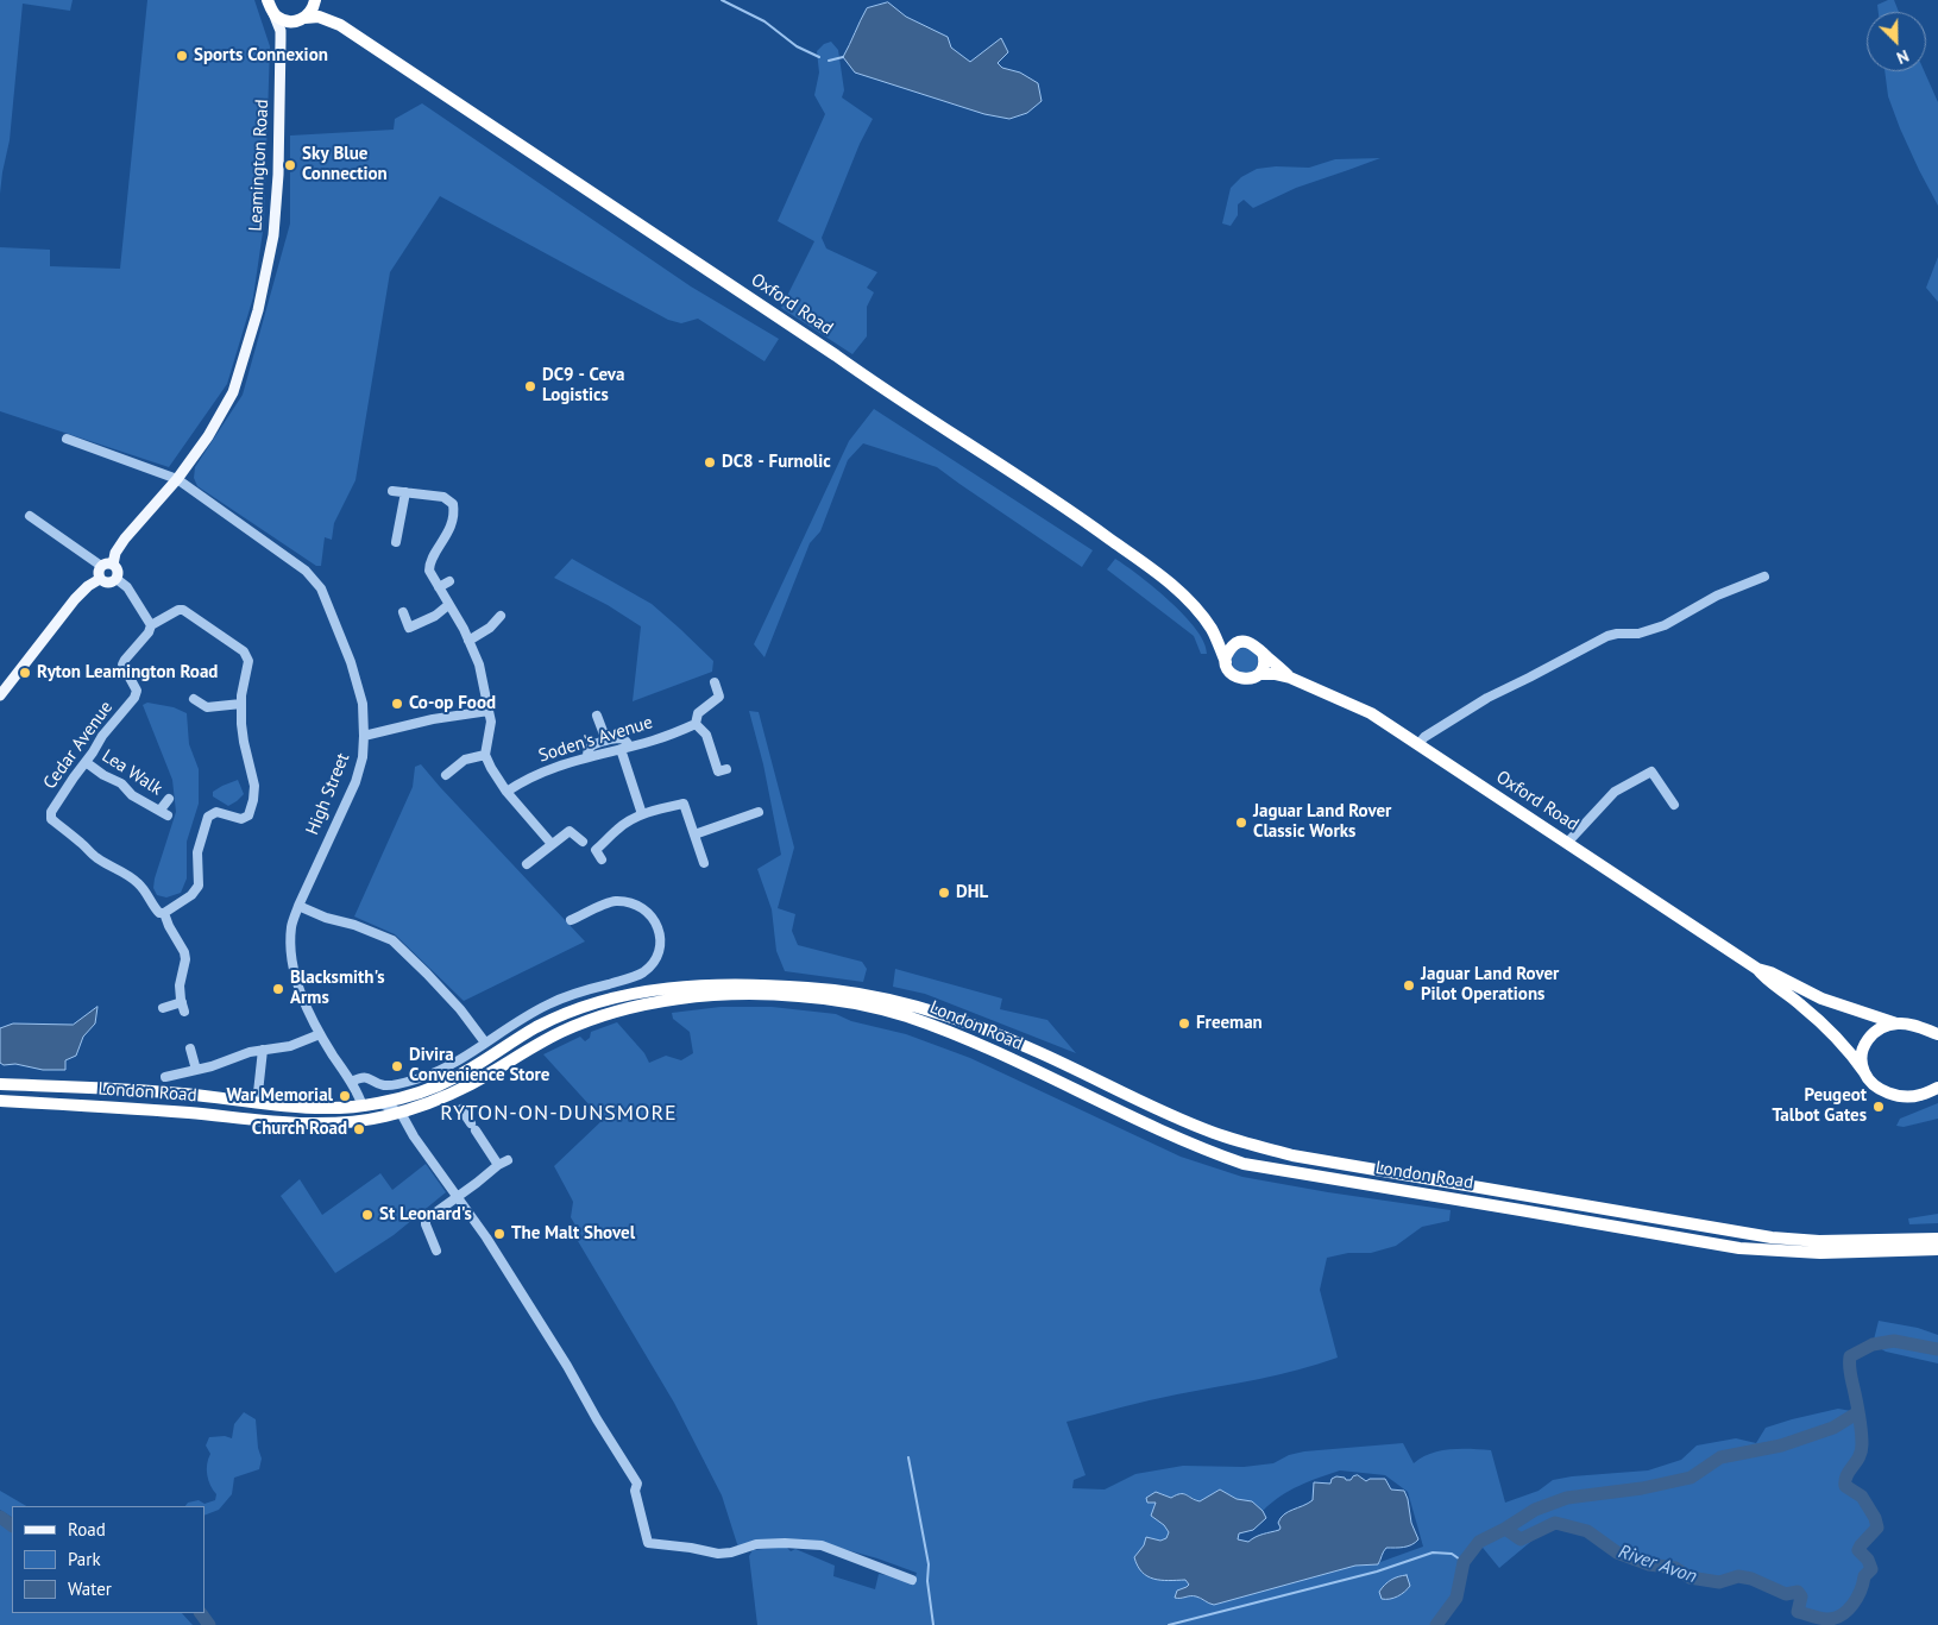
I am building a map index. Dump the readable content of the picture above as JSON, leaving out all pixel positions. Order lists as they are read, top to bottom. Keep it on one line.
{"streets":{"highway":["Oxford Road","London Road"],"main road":["Leamington Road"],"street":["Soden's Avenue","Cedar Avenue","Lea Walk","High Street"]},"crossings":[["Leamington Road","Oxford Road"],["Leamington Road","High Street"],["Cedar Avenue","Lea Walk"],["High Street","London Road"]],"districts":["RYTON-ON-DUNSMORE"],"water":["River Avon"],"places":["Sports Connexion","Sky Blue Connection","DC9 - Ceva Logistics","DC8 - Furnolic","Ryton Leamington Road","Co-op Food","Jaguar Land Rover Classic Works","DHL","Jaguar Land Rover Pilot Operations","Blacksmith's Arms","Freeman","Divira Convenience Store","War Memorial","Peugeot Talbot Gates","Church Road","St Leonard's","The Malt Shovel"],"legend":["Road","Park","Water"],"north":"bottom right"}
